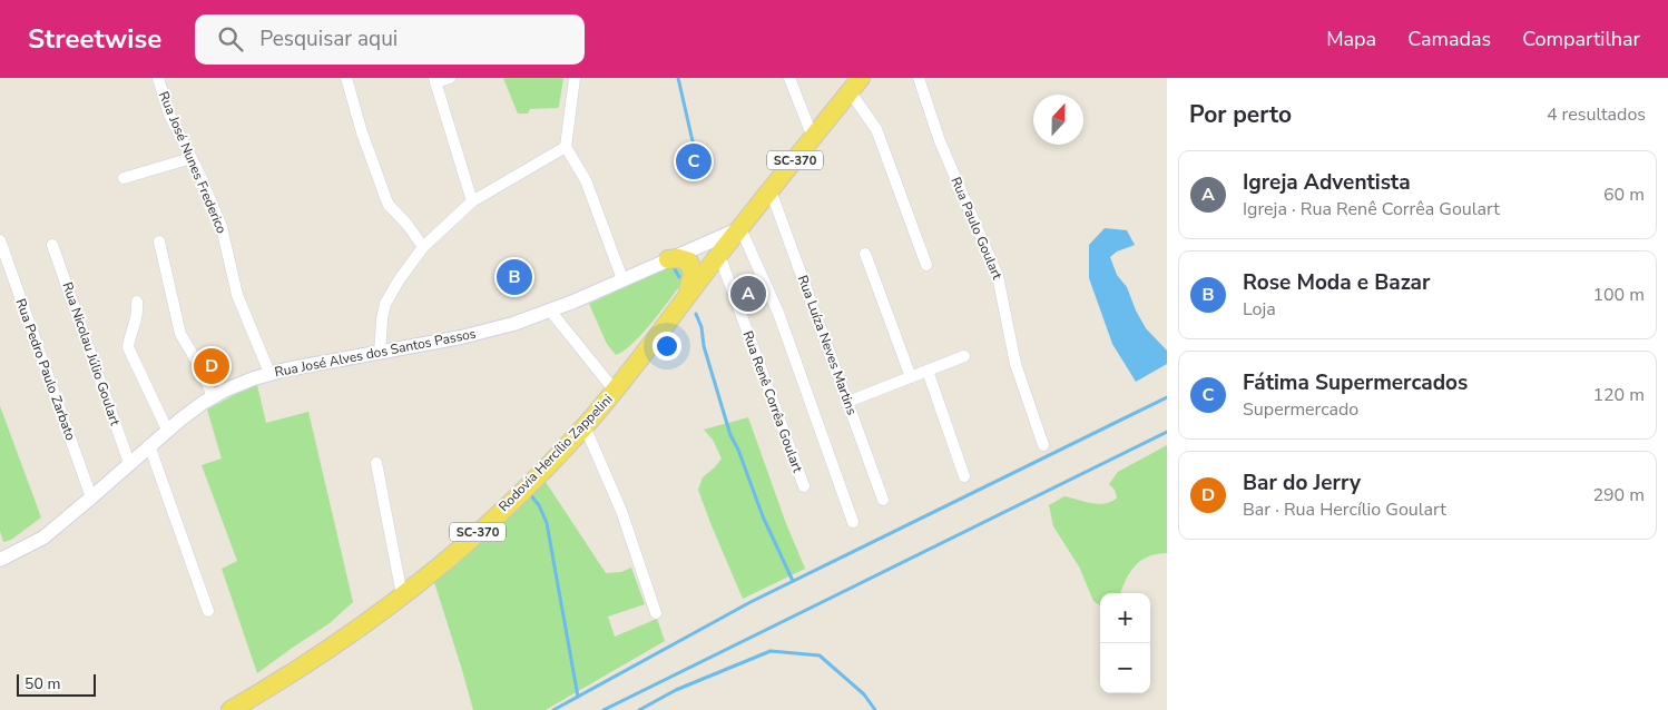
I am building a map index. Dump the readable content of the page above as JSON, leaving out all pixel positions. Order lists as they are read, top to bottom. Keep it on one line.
{"streets":{"main road":["SC-370","Rodovia Hercílio Zappelini"],"street":["Rua José Nunes Frederico","Rua Paulo Goulart","Rua Luíza Neves Martins","Rua José Alves dos Santos Passos","Rua Nicolau Júlio Goulart","Rua Pedro Paulo Zarbato","Rua Renê Corrêa Goulart"]},"crossings":[["Rua José Nunes Frederico","Rua José Alves dos Santos Passos"],["Rua Luíza Neves Martins","Rodovia Hercílio Zappelini"],["Rua José Alves dos Santos Passos","Rua Nicolau Júlio Goulart"],["Rua José Alves dos Santos Passos","Rua Pedro Paulo Zarbato"],["Rua José Alves dos Santos Passos","Rua Renê Corrêa Goulart"],["Rua José Alves dos Santos Passos","Rodovia Hercílio Zappelini"],["Rua Renê Corrêa Goulart","Rodovia Hercílio Zappelini"]],"scale_bar":"50 m","north":"top","page":{"header":"Streetwise","search":"Pesquisar aqui","nav":["Mapa","Camadas","Compartilhar"],"heading":["Por perto","4 resultados"],"pins":["C","B","A","D"],"list":[{"mark":"A","name":"Igreja Adventista","note":"Igreja · Rua Renê Corrêa Goulart","value":"60 m"},{"mark":"B","name":"Rose Moda e Bazar","note":"Loja","value":"100 m"},{"mark":"C","name":"Fátima Supermercados","note":"Supermercado","value":"120 m"},{"mark":"D","name":"Bar do Jerry","note":"Bar · Rua Hercílio Goulart","value":"290 m"}],"map_buttons":["+","−"],"scale":"50 m"}}
